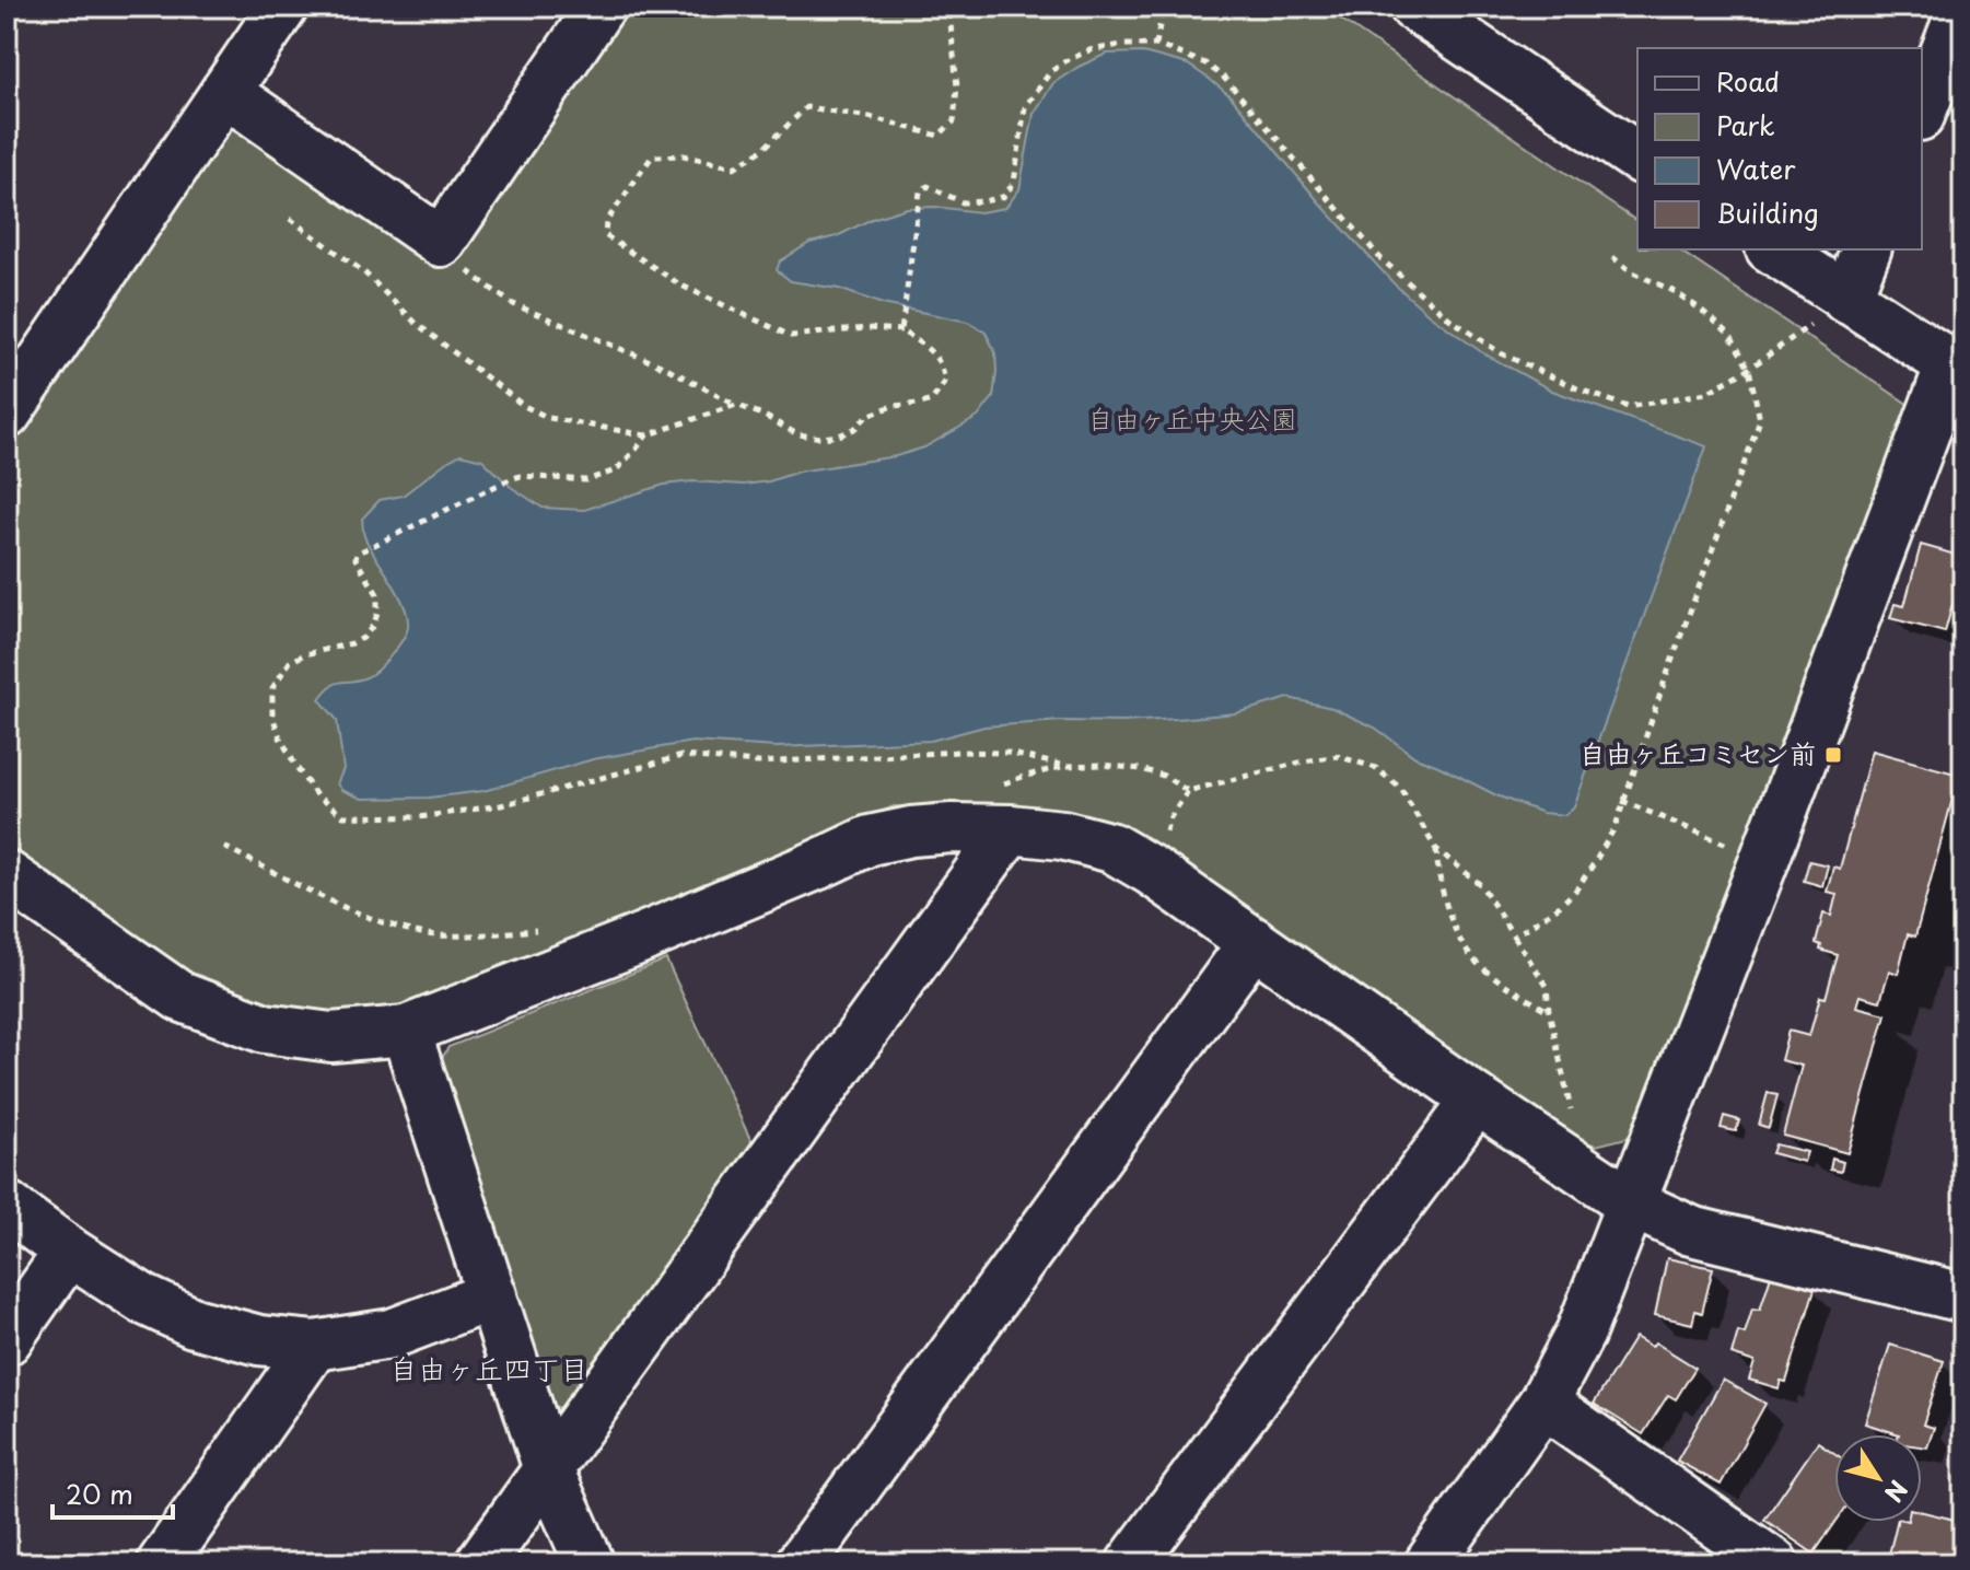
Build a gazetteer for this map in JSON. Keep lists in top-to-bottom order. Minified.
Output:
{"districts":["自由ヶ丘四丁目"],"parks":["自由ヶ丘中央公園"],"places":{"transit":["自由ヶ丘コミセン前"]},"legend":["Road","Park","Water","Building"],"scale_bar":"20 m","north":"bottom right"}
